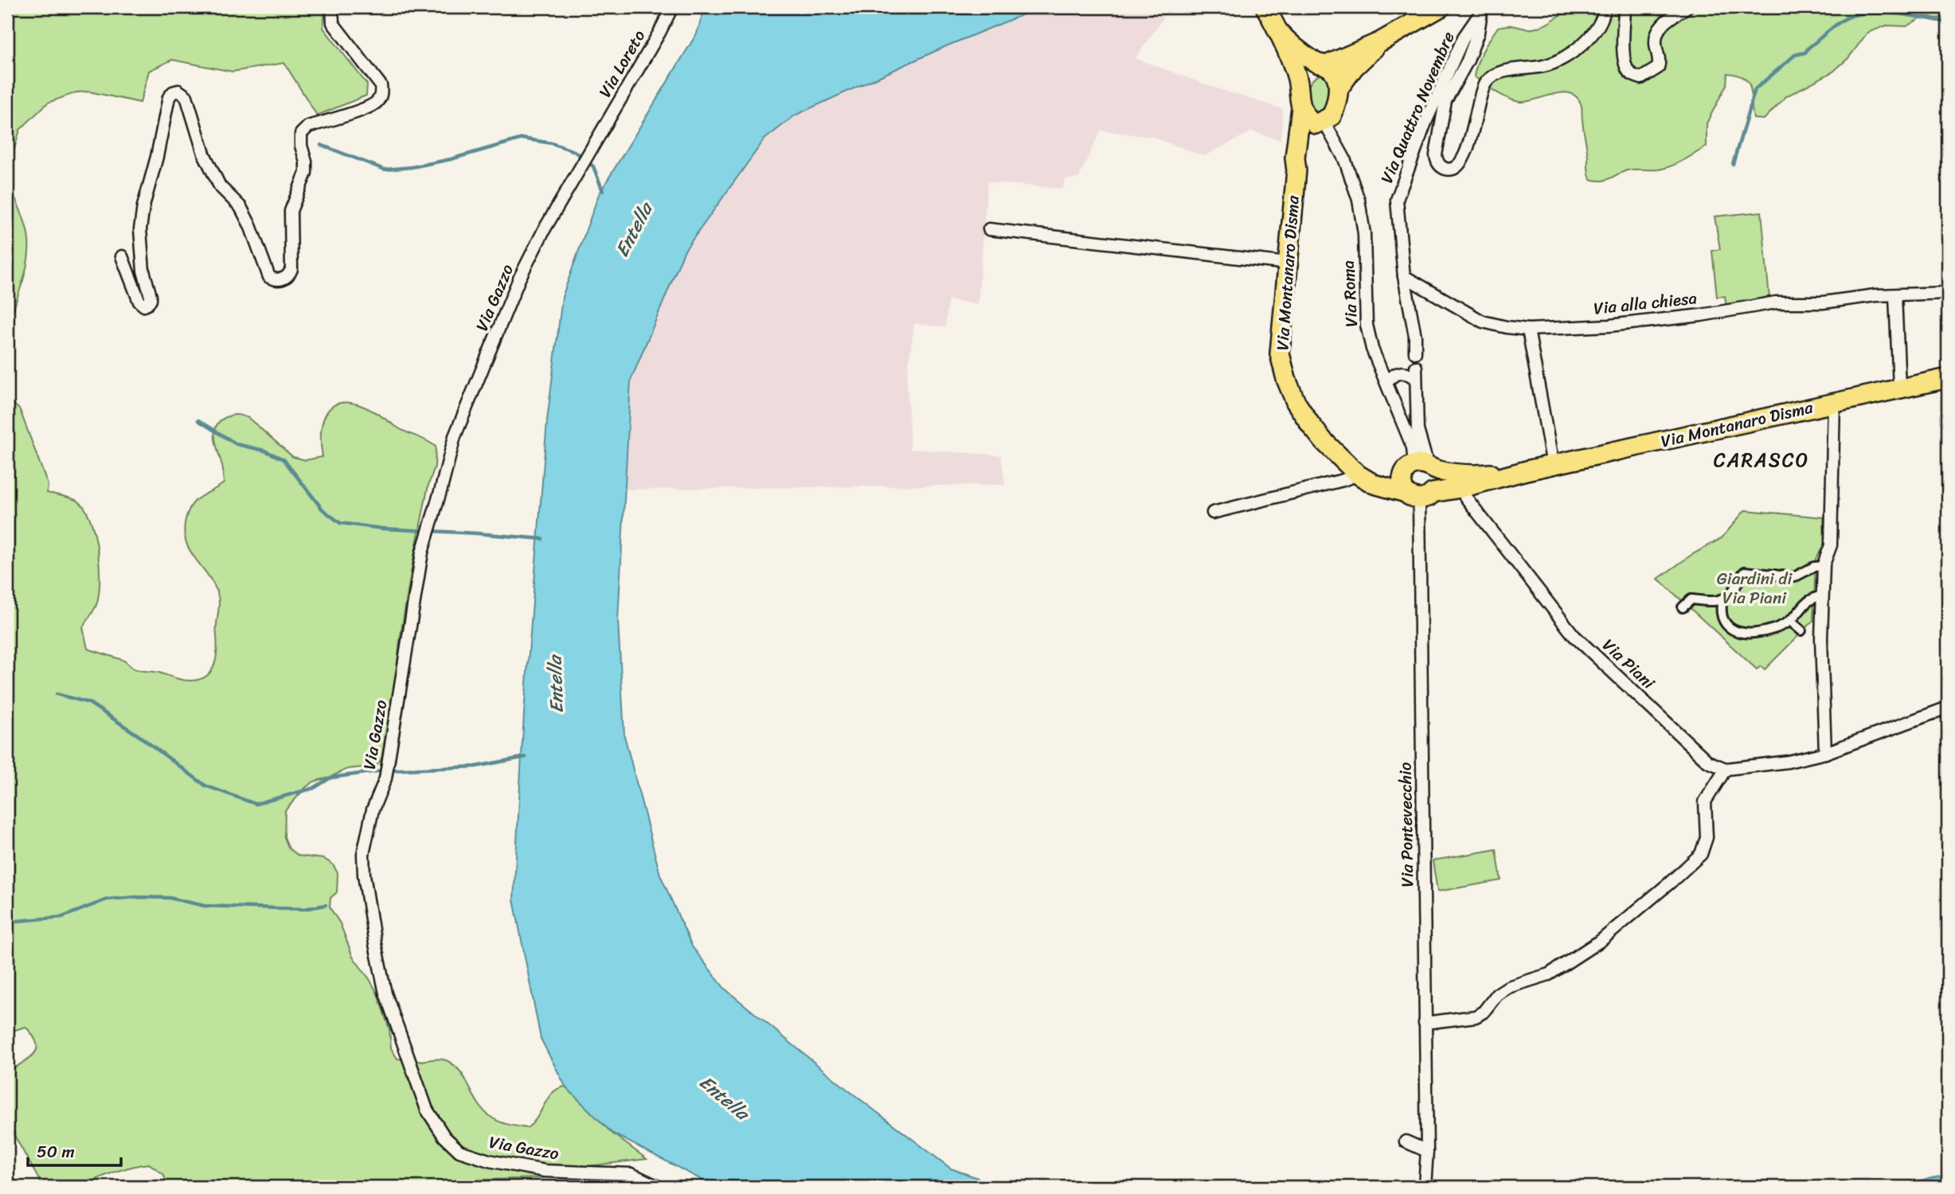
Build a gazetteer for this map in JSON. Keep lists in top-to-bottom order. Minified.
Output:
{"streets":{"main road":["Via Montanaro Disma"],"street":["Via Loreto","Via Quattro Novembre","Via Roma","Via Gazzo","Via alla chiesa","Via Piani","Via Pontevecchio"]},"crossings":[["Via Loreto","Via Gazzo"],["Via Quattro Novembre","Via alla chiesa"],["Via Montanaro Disma","Via Roma"],["Via Montanaro Disma","Via Piani"],["Via Montanaro Disma","Via Pontevecchio"]],"districts":["CARASCO"],"water":["Entella"],"parks":["Giardini di Via Piani"],"scale_bar":"50 m"}
